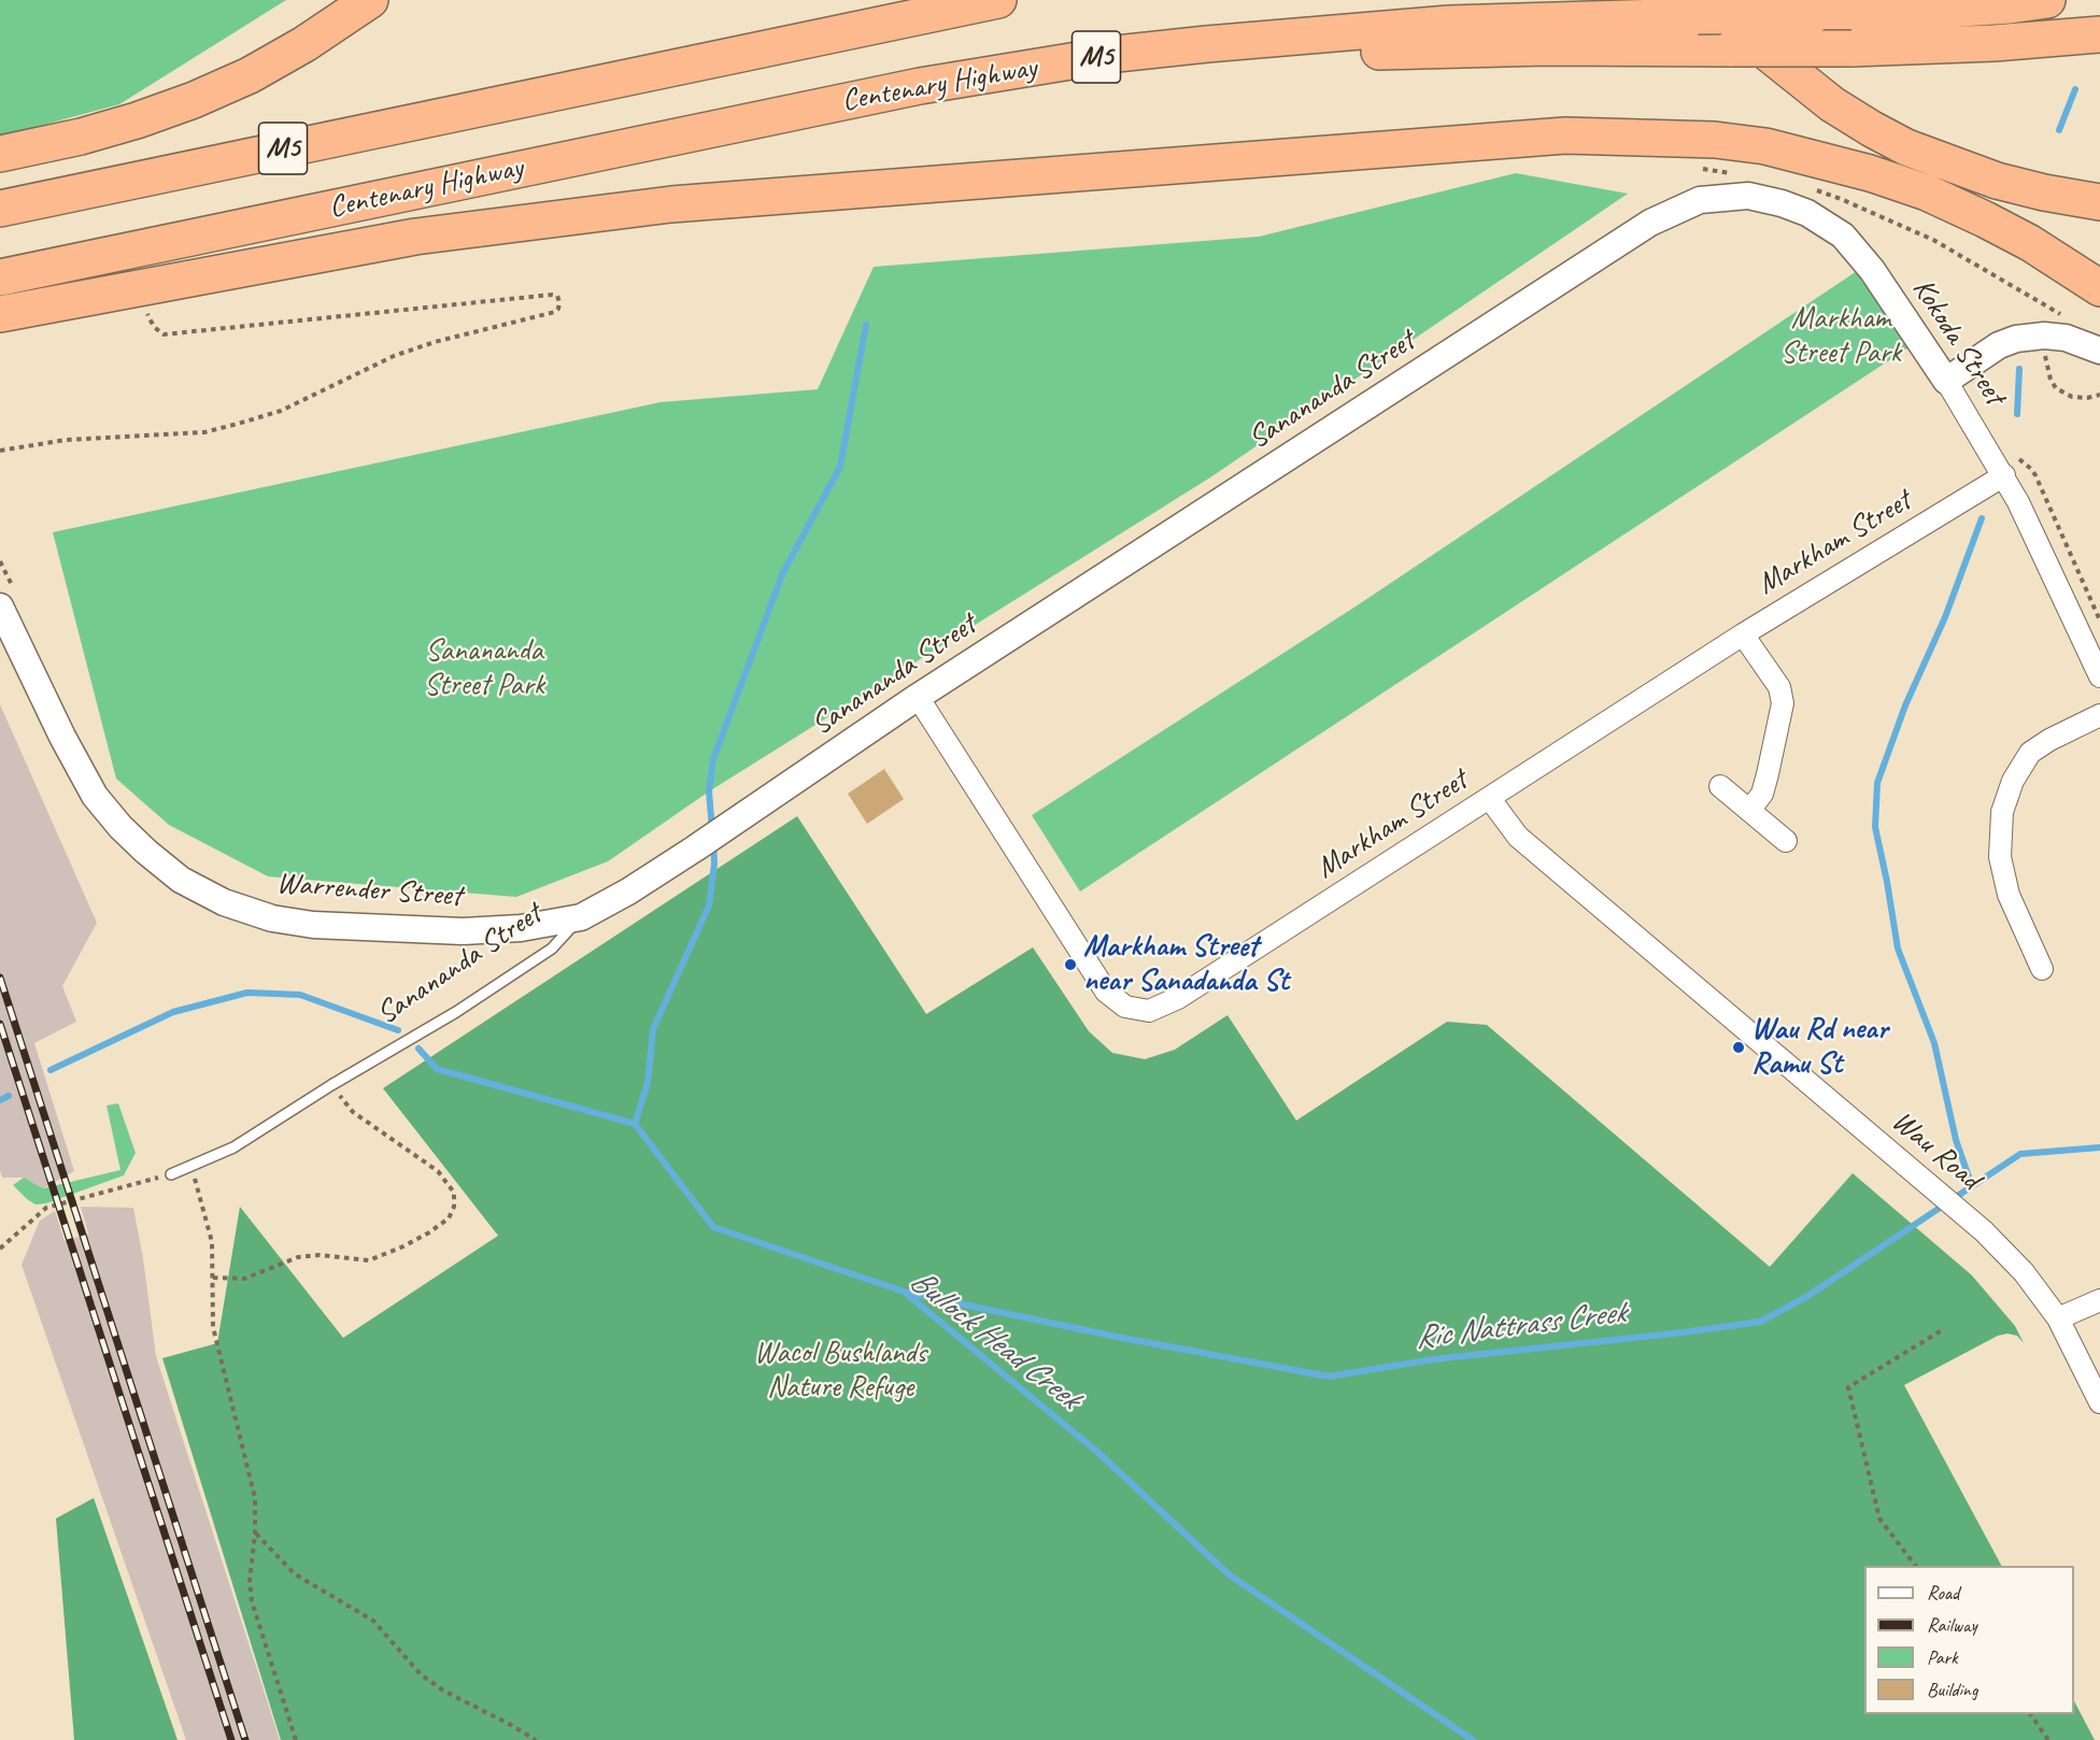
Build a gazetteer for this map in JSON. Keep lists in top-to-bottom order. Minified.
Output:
{"streets":{"highway":["M5","Centenary Highway"],"street":["Kokoda Street","Sanananda Street","Markham Street","Warrender Street","Wau Road"]},"crossings":[["Kokoda Street","Sanananda Street"],["Kokoda Street","Markham Street"],["Sanananda Street","Markham Street"],["Sanananda Street","Warrender Street"],["Markham Street","Wau Road"]],"water":["Ric Nattrass Creek","Bullock Head Creek"],"parks":["Markham Street Park","Sanananda Street Park","Wacol Bushlands Nature Refuge"],"places":["Markham Street near Sanadanda St","Wau Rd near Ramu St"],"legend":["Road","Railway","Park","Building"]}
